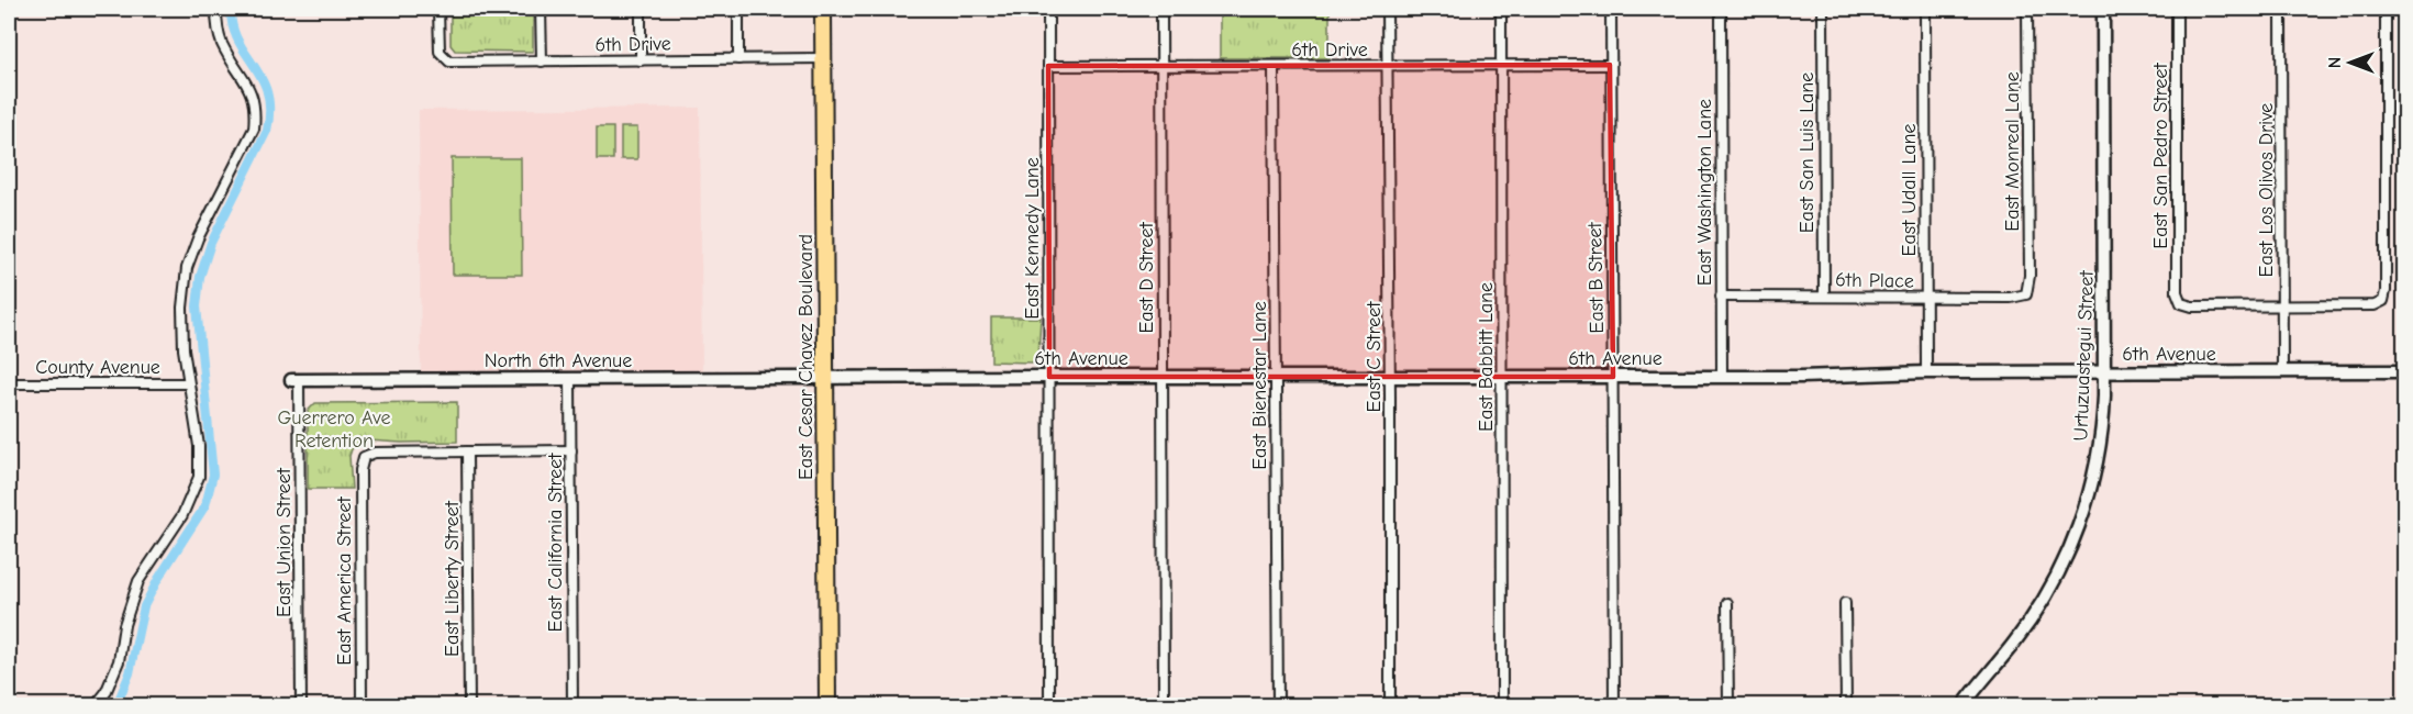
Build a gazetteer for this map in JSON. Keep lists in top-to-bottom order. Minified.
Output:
{"streets":{"highway":["East Cesar Chavez Boulevard"],"street":["6th Drive","East Monreal Lane","East San Luis Lane","East San Pedro Street","East Udall Lane","East Los Olivos Drive","East Washington Lane","East Kennedy Lane","East D Street","East B Street","6th Place","6th Avenue","Urtuzuastegui Street","East C Street","East Babbitt Lane","North 6th Avenue","County Avenue","East Bienestar Lane","East Union Street","East California Street","East Liberty Street","East America Street"]},"crossings":[["6th Drive","East Kennedy Lane"],["6th Drive","East D Street"],["6th Drive","East B Street"],["6th Drive","East Cesar Chavez Boulevard"],["6th Drive","East C Street"],["6th Drive","East Babbitt Lane"],["6th Drive","East Bienestar Lane"],["East Monreal Lane","6th Place"],["East San Luis Lane","6th Place"],["East San Pedro Street","East Los Olivos Drive"],["East Udall Lane","6th Place"],["East Udall Lane","6th Avenue"],["East Los Olivos Drive","6th Avenue"],["East Washington Lane","6th Place"],["East Washington Lane","6th Avenue"],["East Kennedy Lane","6th Avenue"],["East D Street","6th Avenue"],["East B Street","6th Avenue"],["6th Avenue","Urtuzuastegui Street"],["6th Avenue","East Cesar Chavez Boulevard"],["6th Avenue","East C Street"],["6th Avenue","East Babbitt Lane"],["6th Avenue","North 6th Avenue"],["6th Avenue","East Bienestar Lane"],["East Cesar Chavez Boulevard","North 6th Avenue"],["North 6th Avenue","East Union Street"],["North 6th Avenue","East California Street"],["East Liberty Street","East America Street"]],"parks":["Guerrero Ave Retention"],"north":"left"}
